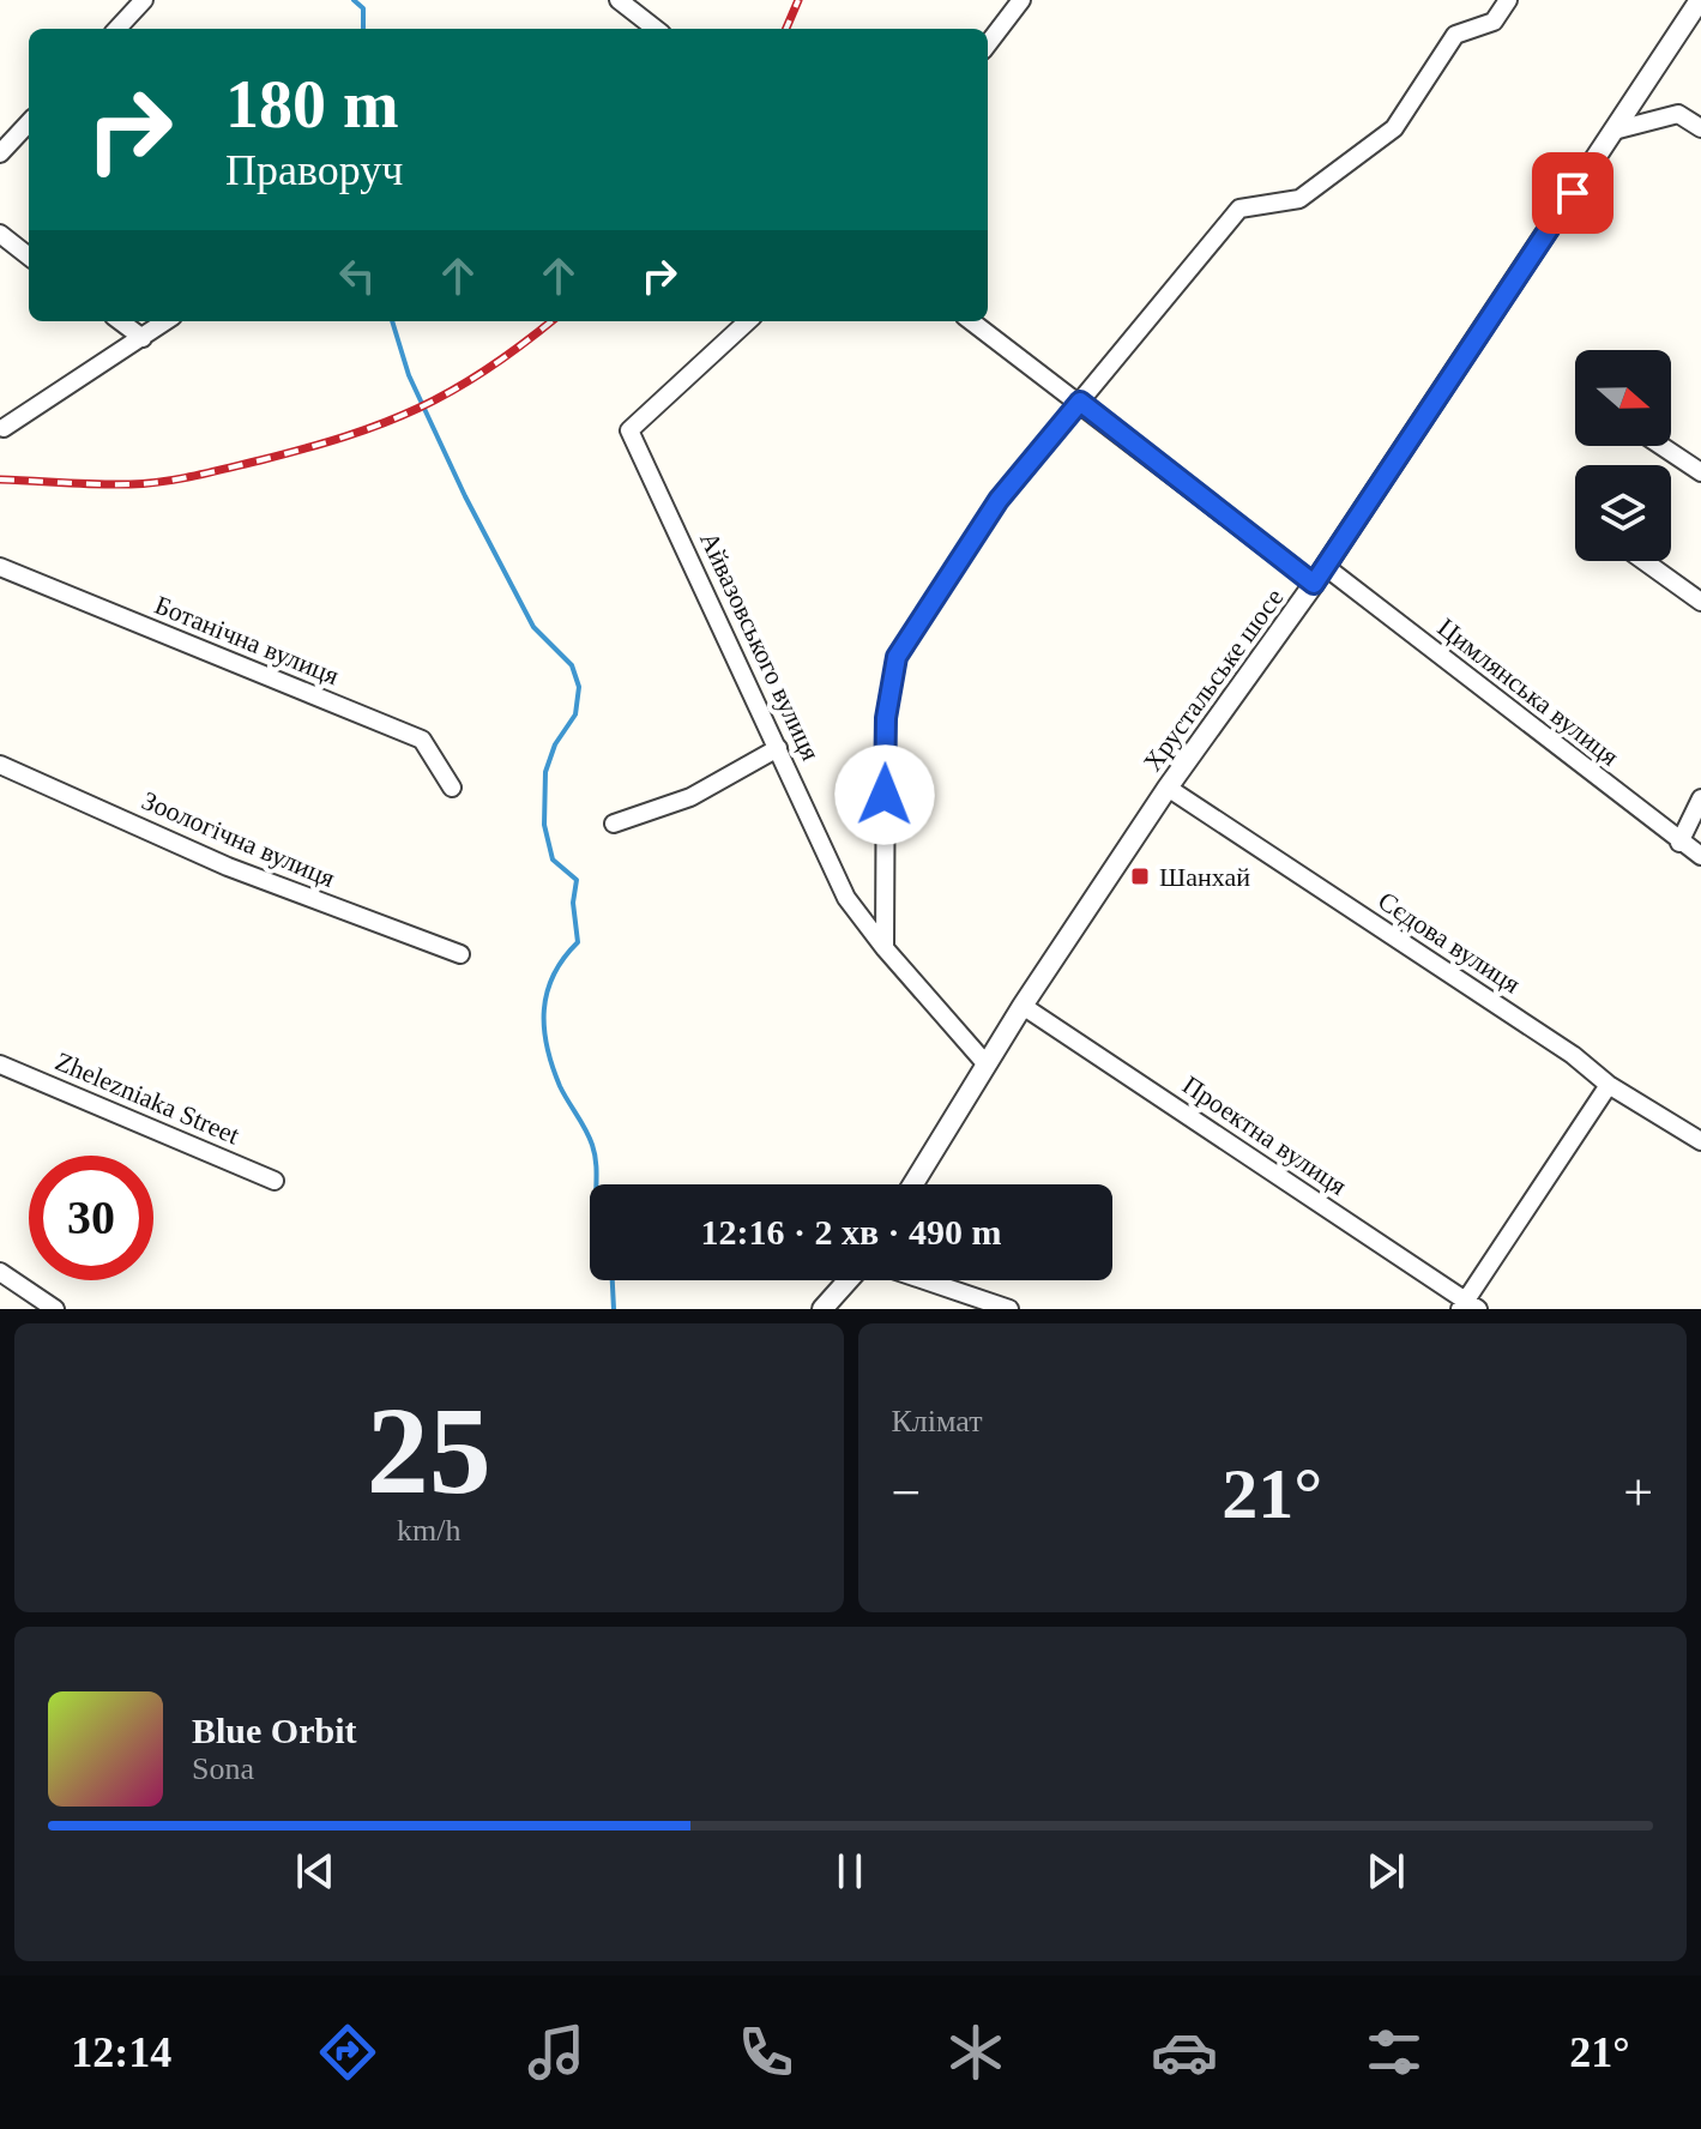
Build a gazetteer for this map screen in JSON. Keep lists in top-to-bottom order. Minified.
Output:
{"streets":{"street":["Ботанічна вулиця","Айвазовського вулиця","Хрустальське шосе","Цимлянська вулиця","Зоологічна вулиця","Сєдова вулиця","Zhelezniaka Street","Проектна вулиця"]},"crossings":[["Айвазовського вулиця","Хрустальське шосе"],["Хрустальське шосе","Цимлянська вулиця"],["Хрустальське шосе","Сєдова вулиця"],["Хрустальське шосе","Проектна вулиця"]],"places":{"transit":["Шанхай"]},"north":"right","page":{"turn":["180 m","Праворуч"],"limit":"30","trip":"12:16 · 2 хв · 490 m","tile":[["25","km/h"],"Клімат"],"heat":["−","21°","+"],"song":["Blue Orbit","Sona"],"tabs":["12:14","21°"]}}
